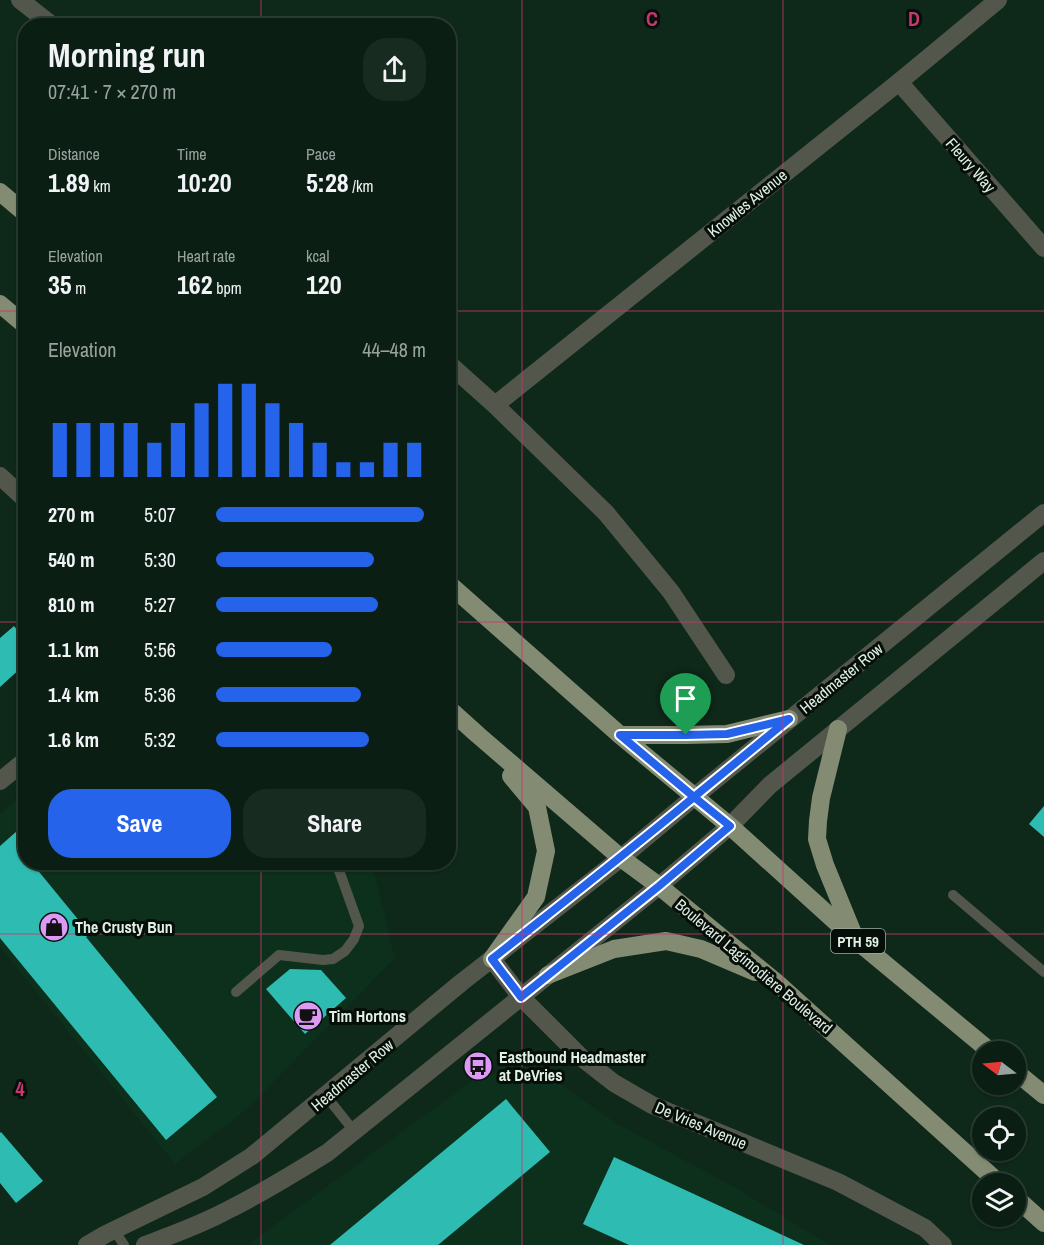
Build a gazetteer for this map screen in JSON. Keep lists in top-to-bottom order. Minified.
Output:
{"streets":{"main road":["PTH 59","Boulevard Lagimodière Boulevard"],"street":["Fleury Way","Knowles Avenue","Headmaster Row","De Vries Avenue"]},"crossings":[["Fleury Way","Knowles Avenue"],["Headmaster Row","PTH 59"],["Headmaster Row","Boulevard Lagimodière Boulevard"],["Headmaster Row","De Vries Avenue"]],"places":{"shop":["The Crusty Bun"],"cafe":["Tim Hortons"],"bus stop":["Eastbound Headmaster at DeVries"]},"north":"left","page":{"heading":["Morning run","07:41 · 7 × 270 m"],"stats":[["Distance","1.89 km"],["Time","10:20"],["Pace","5:28 /km"],["Elevation","35 m"],["Heart rate","162 bpm"],["kcal","120"]],"chart":["Elevation","44–48 m"],"list":[{"name":"270 m","note":"5:07"},{"name":"540 m","note":"5:30"},{"name":"810 m","note":"5:27"},{"name":"1.1 km","note":"5:56"},{"name":"1.4 km","note":"5:36"},{"name":"1.6 km","note":"5:32"}],"buttons":["Save","Share"]},"grid":{"columns":["C","D"],"rows":["4"]}}
